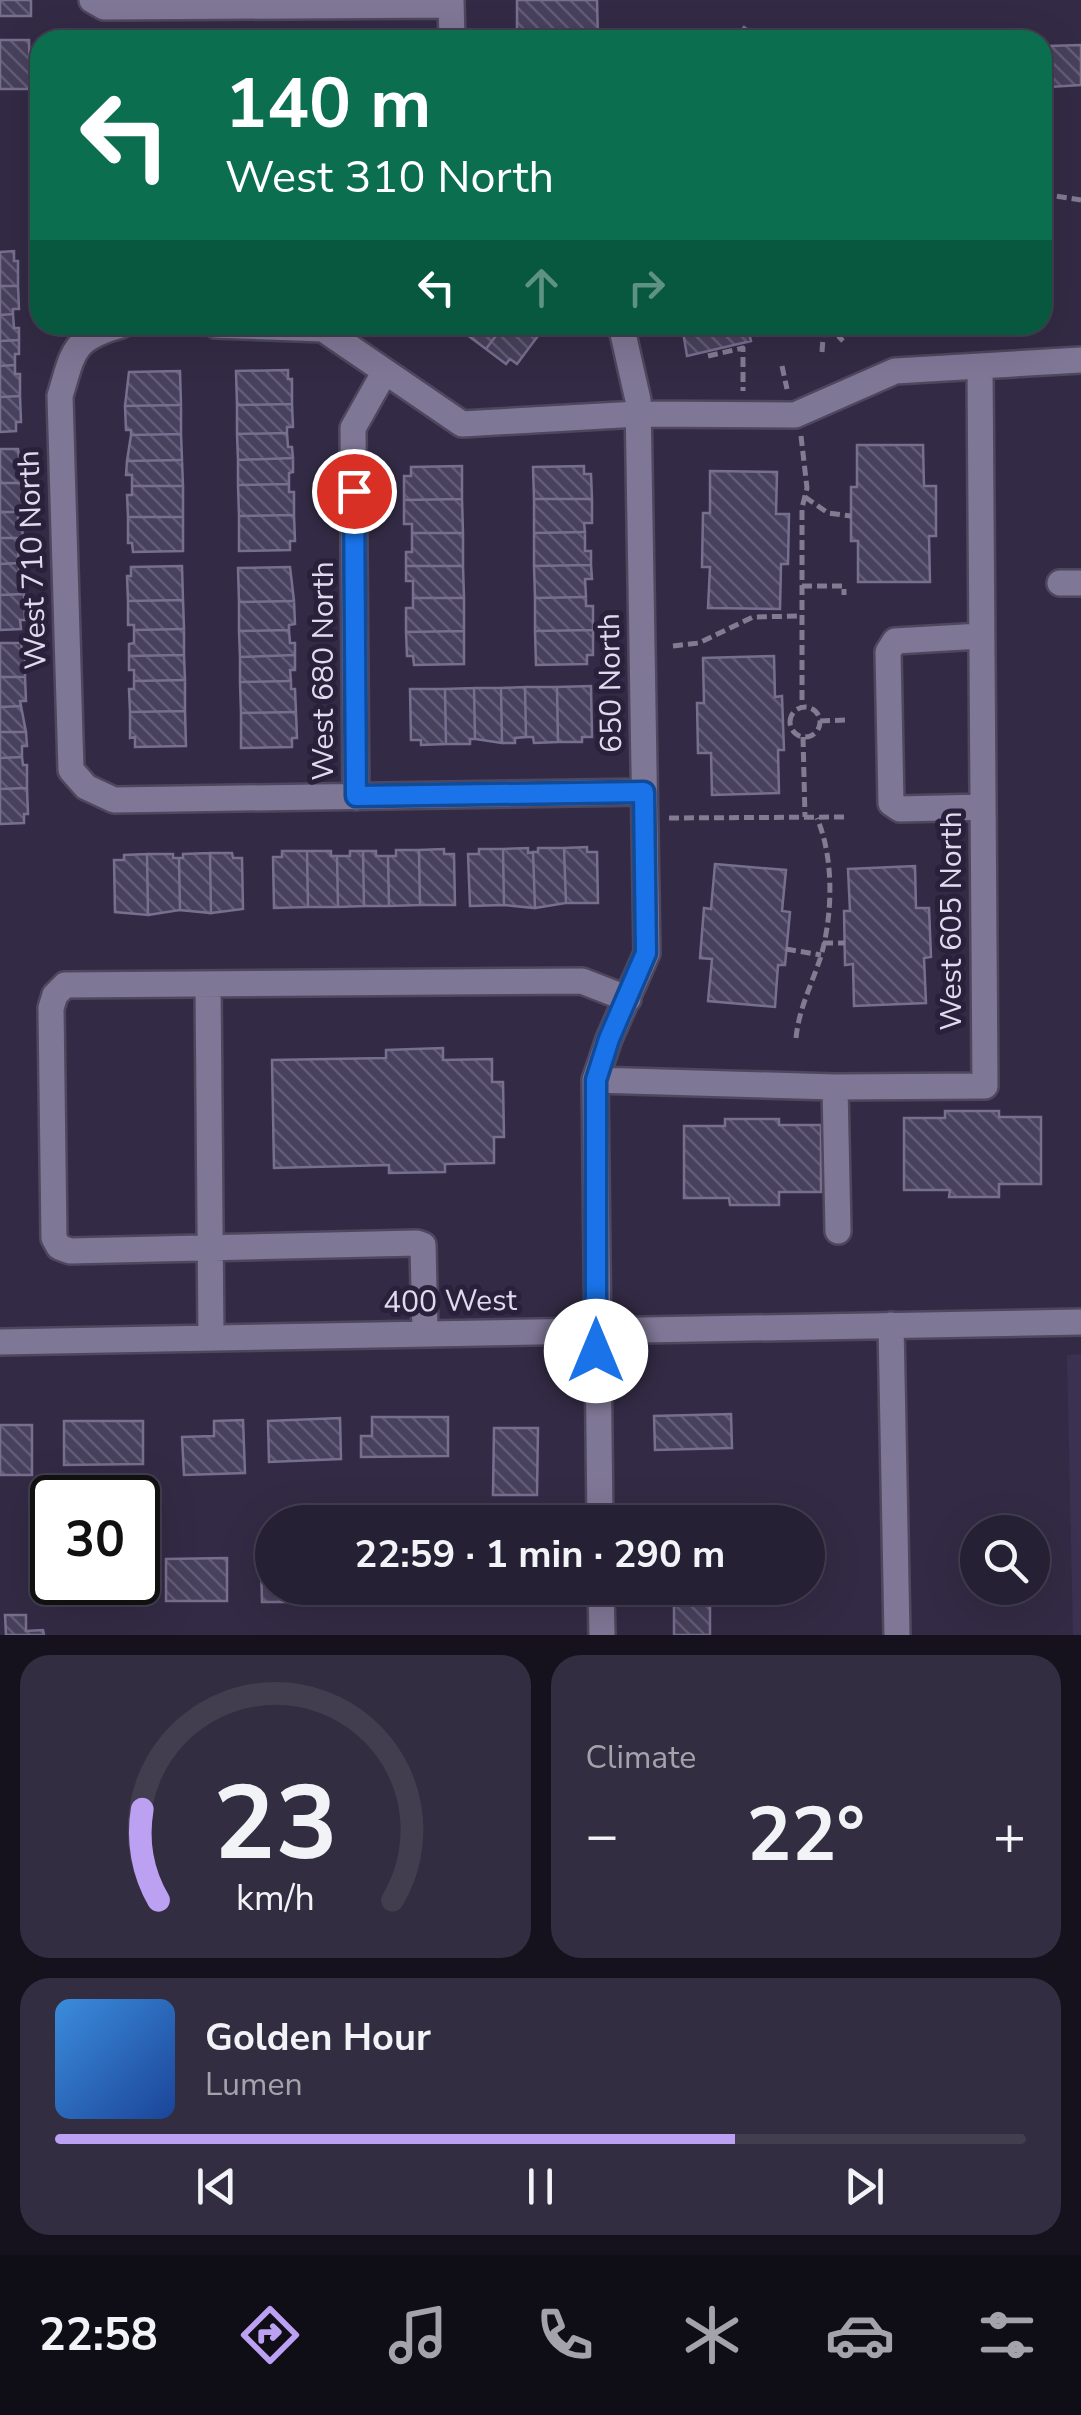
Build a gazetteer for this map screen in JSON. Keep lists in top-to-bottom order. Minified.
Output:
{"streets":{"street":["West 710 North","West 680 North","650 North","West 605 North","400 West"]},"crossings":[["West 710 North","West 680 North"],["650 North","West 605 North"],["650 North","400 West"]],"page":{"turn":["140 m","West 310 North"],"limit":"30","trip":"22:59 · 1 min · 290 m","tile":"Climate","heat":["−","22°","+"],"song":["Golden Hour","Lumen"],"tabs":"22:58","gauge":["23","km/h"]}}
